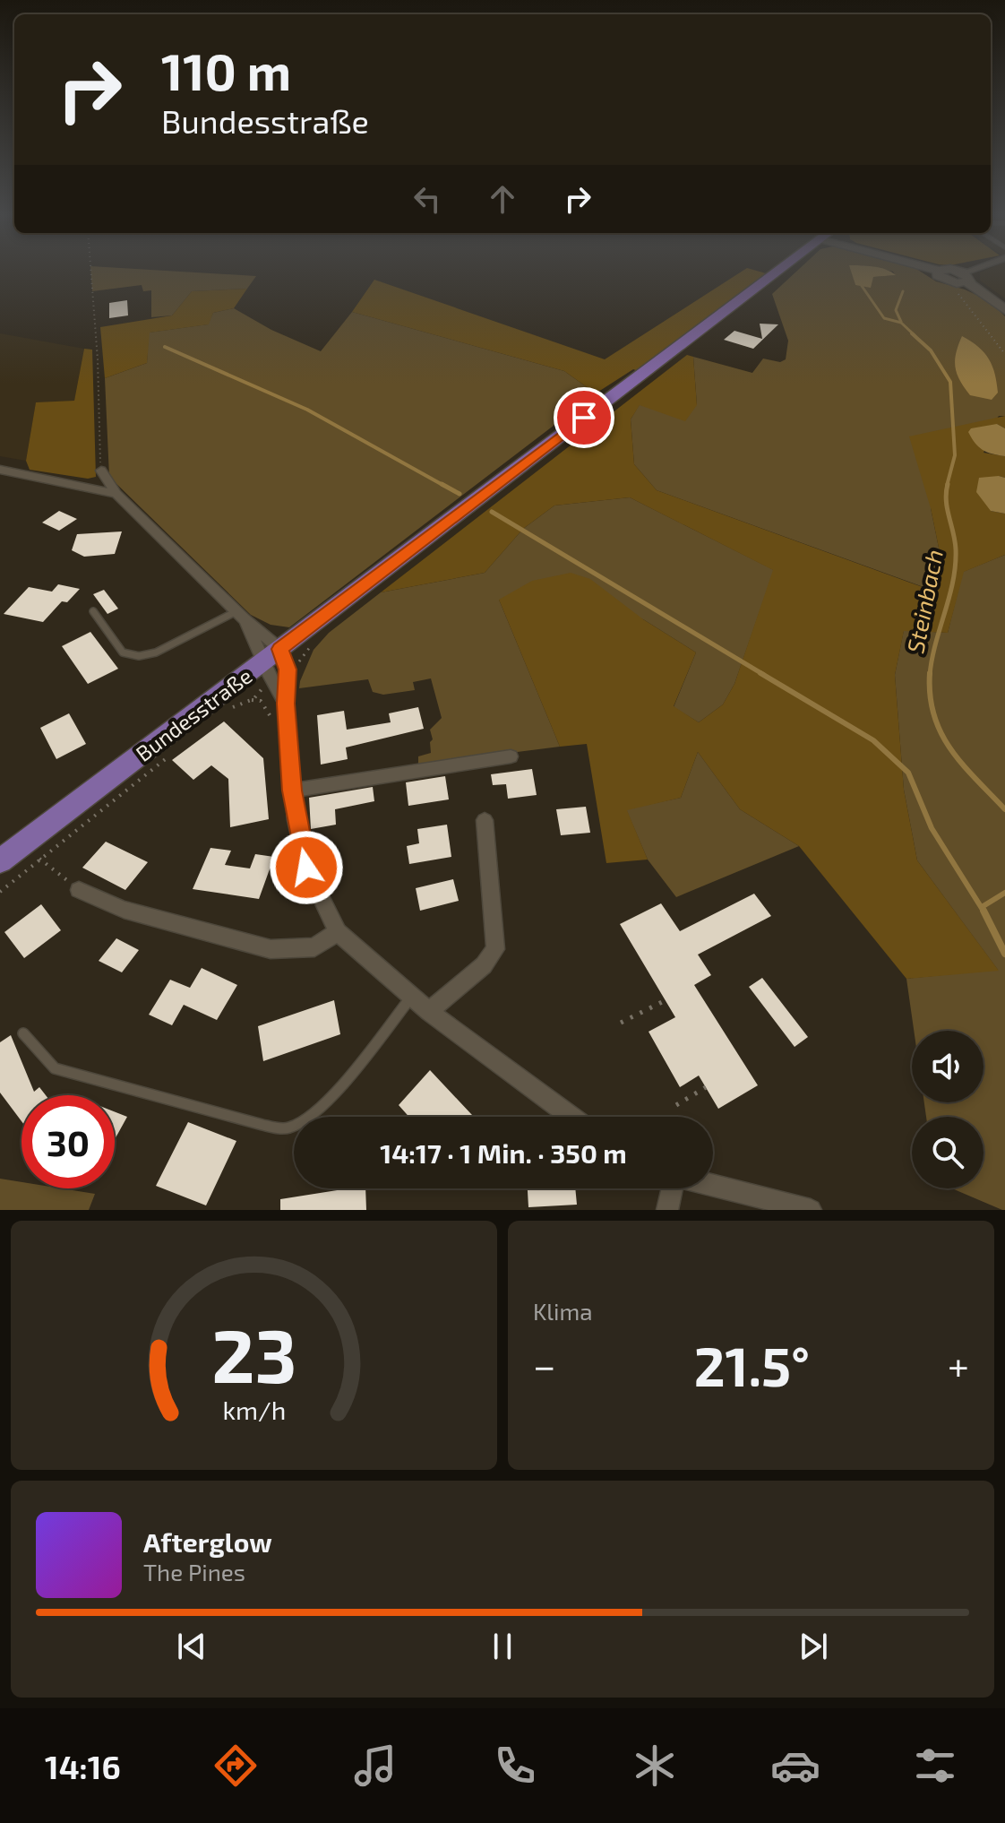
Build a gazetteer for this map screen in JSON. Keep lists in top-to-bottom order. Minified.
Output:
{"streets":{"main road":["Bundesstraße"]},"water":["Steinbach"],"page":{"turn":["110 m","Bundesstraße"],"limit":"30","trip":"14:17 · 1 Min. · 350 m","tile":"Klima","heat":["−","21.5°","+"],"song":["Afterglow","The Pines"],"tabs":"14:16","gauge":["23","km/h"]}}
